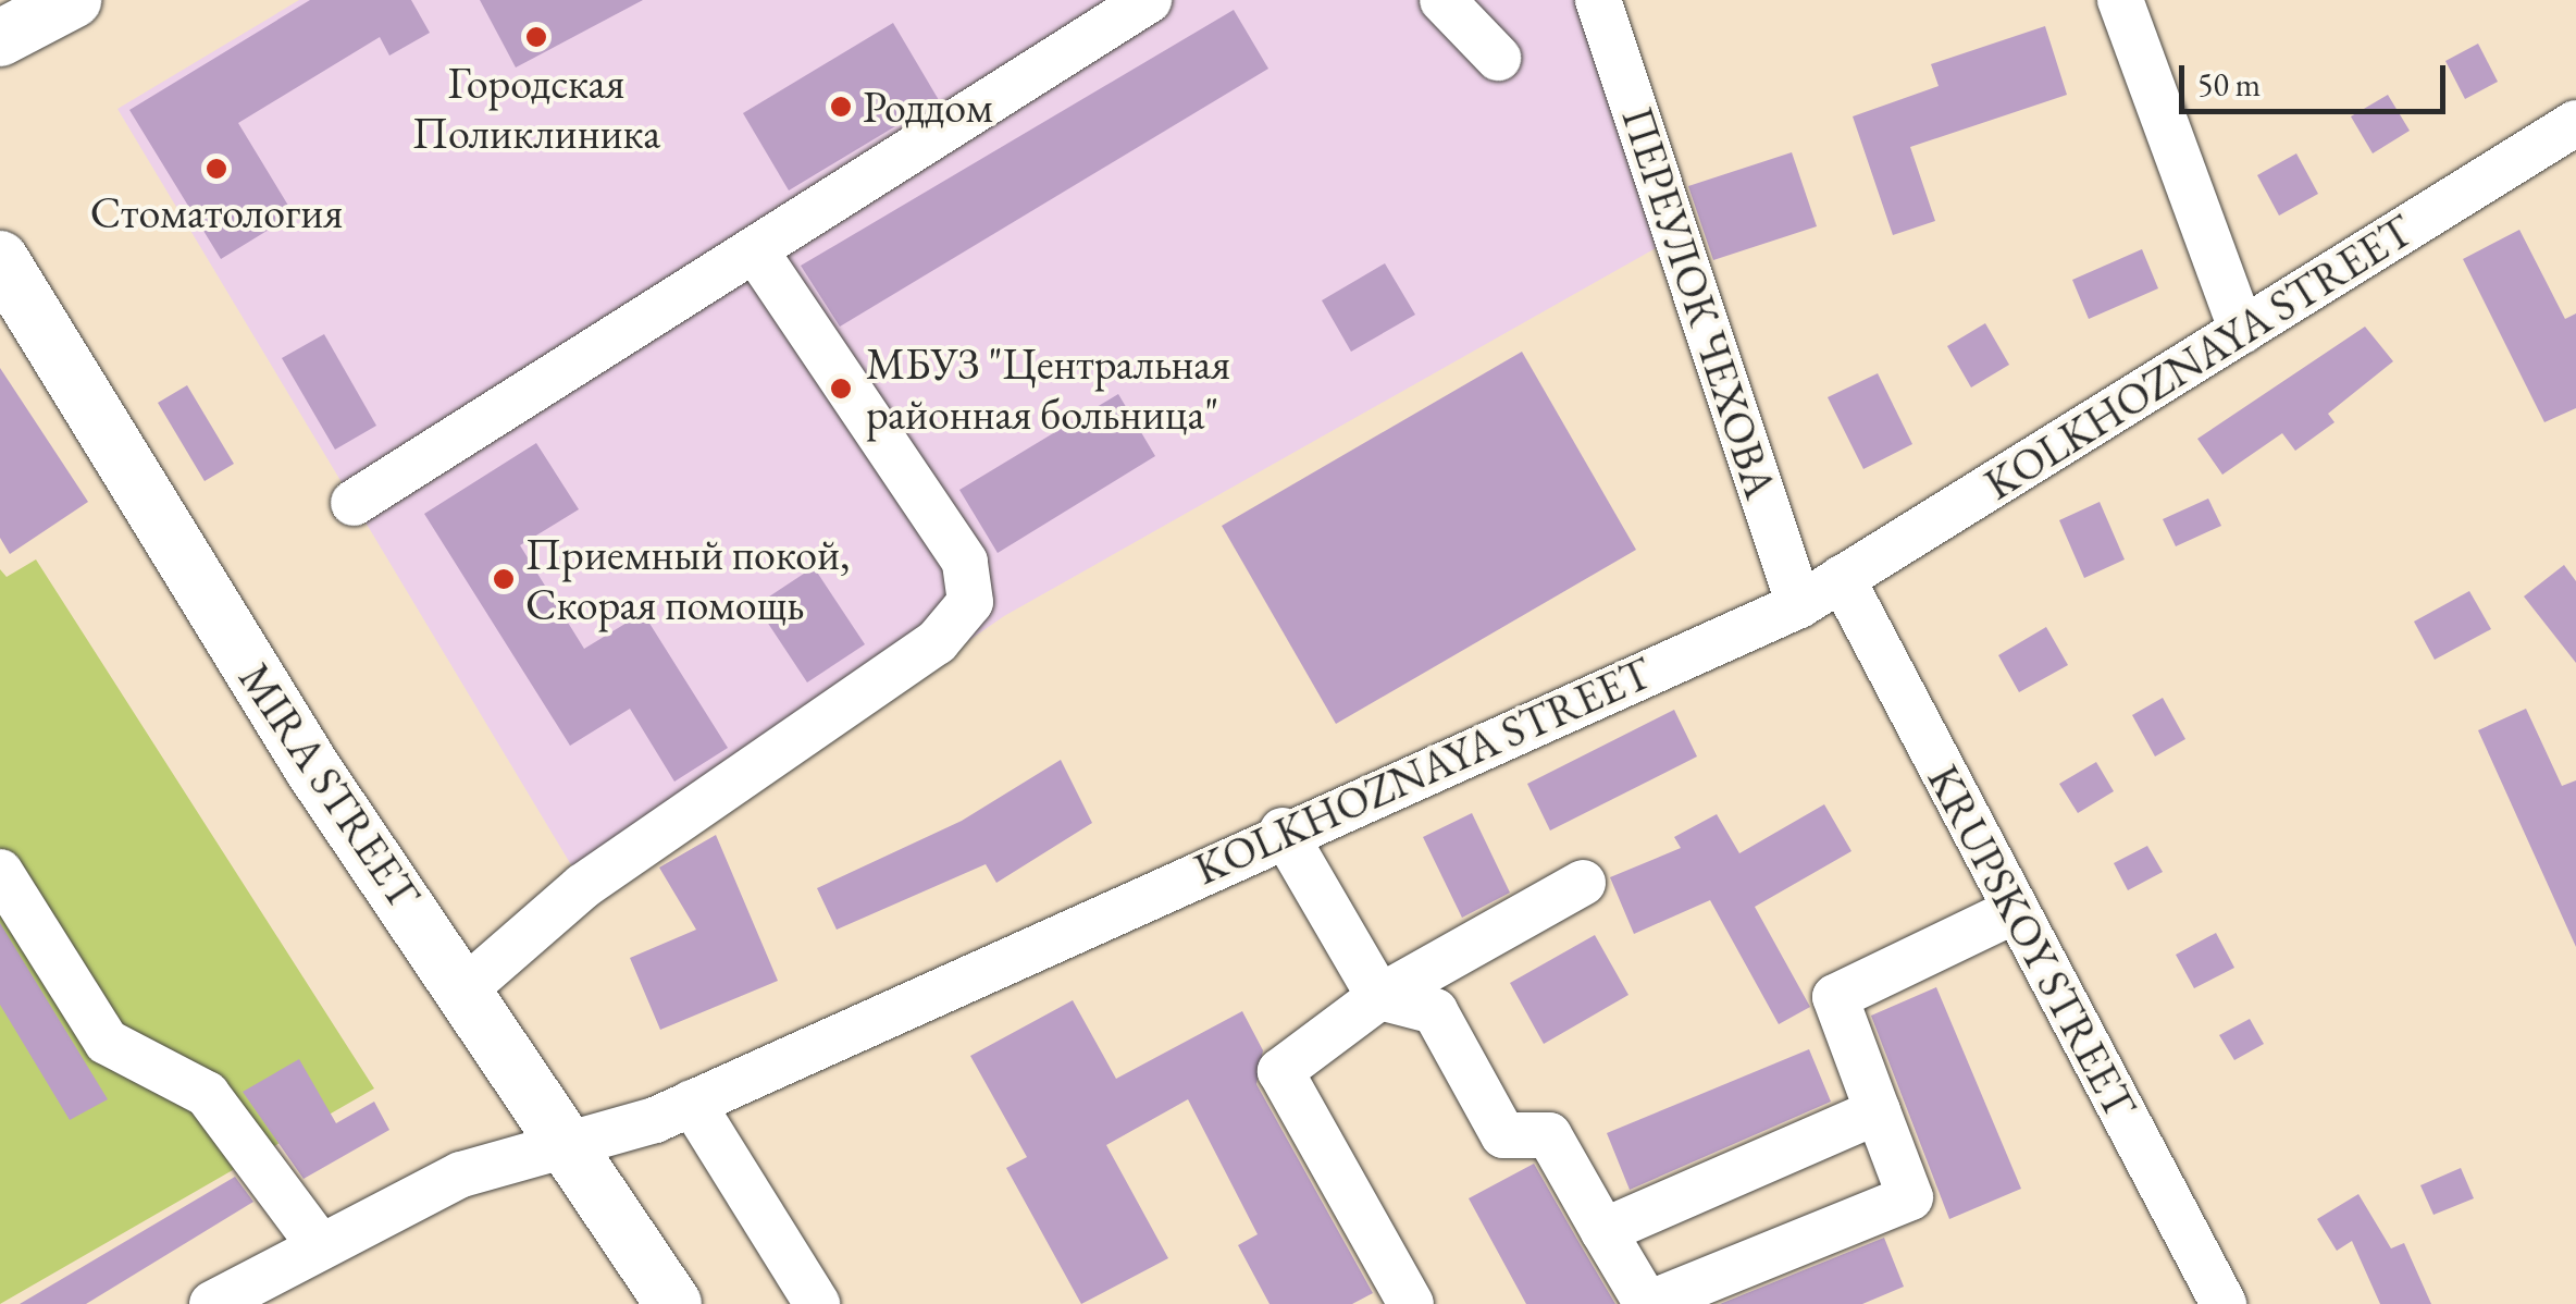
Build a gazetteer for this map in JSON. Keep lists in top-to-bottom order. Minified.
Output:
{"streets":{"main road":["MIRA STREET"],"street":["ПЕРЕУЛОК ЧЕХОВА","KOLKHOZNAYA STREET","KRUPSKOY STREET"]},"crossings":[["ПЕРЕУЛОК ЧЕХОВА","KOLKHOZNAYA STREET"],["KOLKHOZNAYA STREET","MIRA STREET"],["KOLKHOZNAYA STREET","KRUPSKOY STREET"]],"places":["Городская Поликлиника","Роддом","Стоматология","МБУЗ \"Центральная районная больница\"","Приемный покой, Скорая помощь"],"scale_bar":"50 m"}
